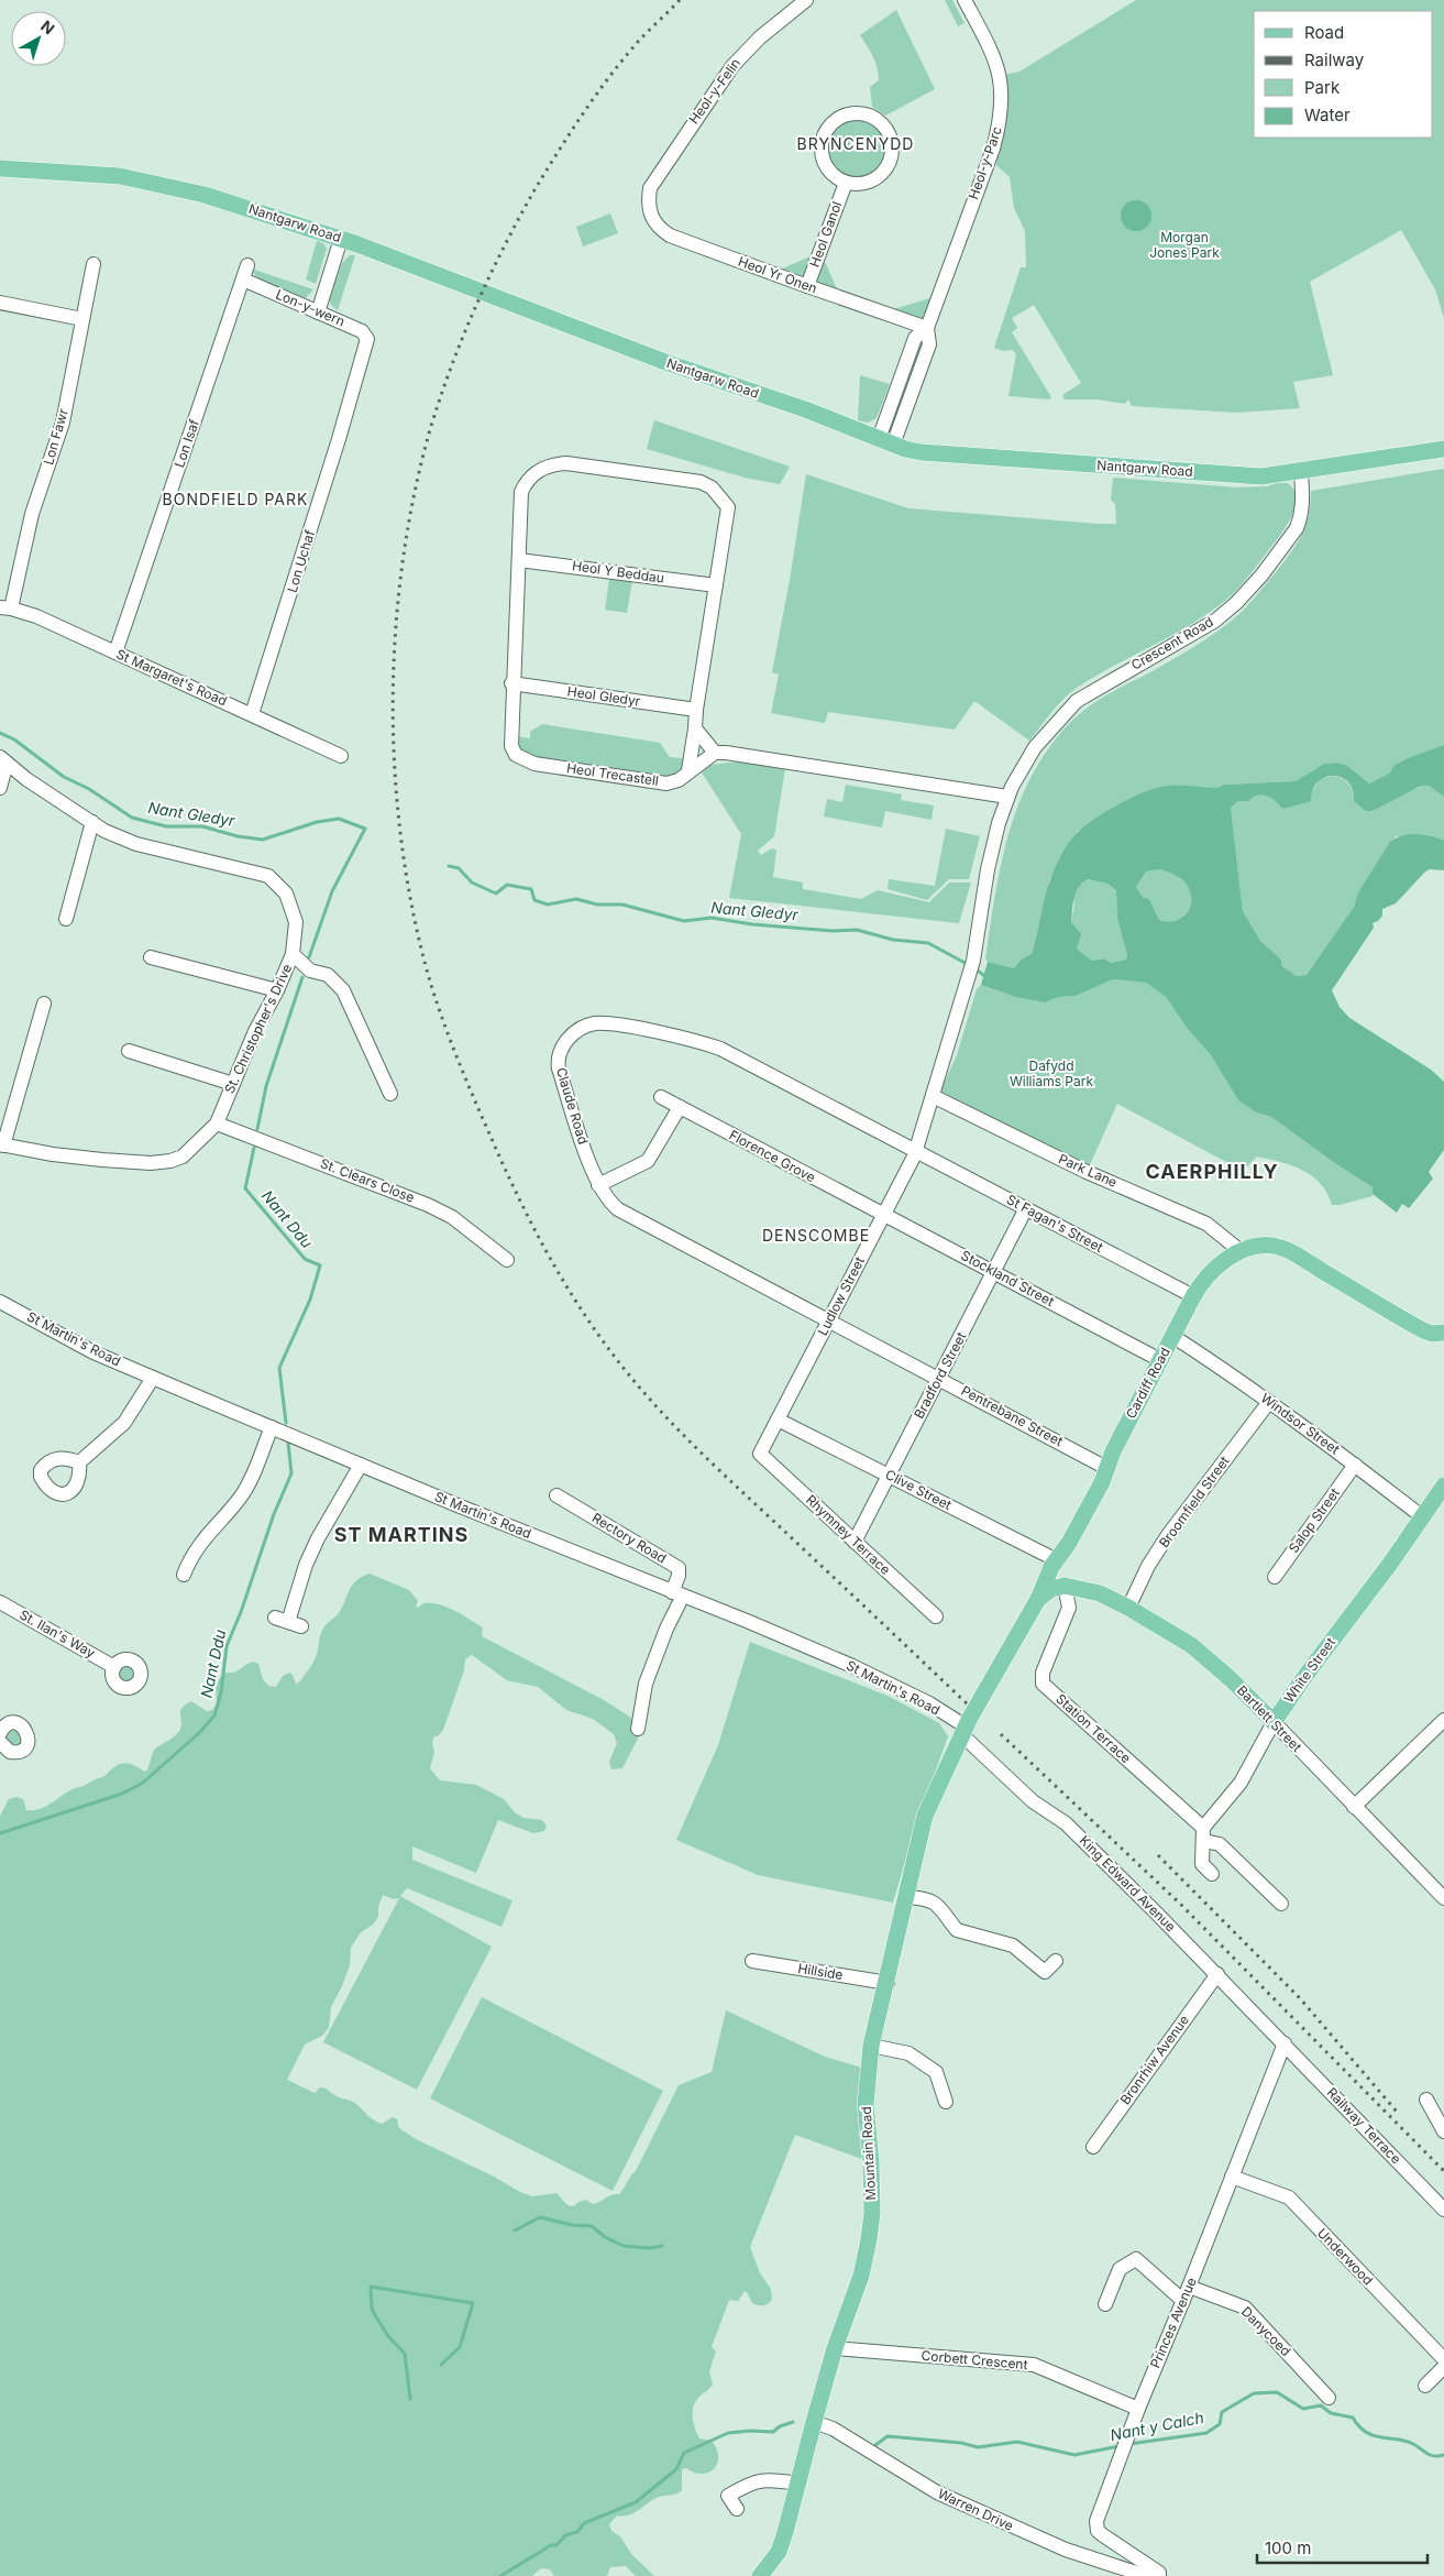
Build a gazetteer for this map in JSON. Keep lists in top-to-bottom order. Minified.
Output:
{"streets":{"main road":["Nantgarw Road","Cardiff Road","White Street","Bartlett Street","Station Terrace","Mountain Road"],"street":["Heol-y-Felin","Heol-y-Parc","Heol Ganol","Heol Yr Onen","Lon-y-wern","Lon Fawr","Lon Isaf","Lon Uchaf","Heol Y Beddau","Crescent Road","St Margaret's Road","Heol Gledyr","Heol Trecastell","St. Christopher's Drive","Claude Road","Florence Grove","Park Lane","St. Clears Close","St Fagan's Street","Stockland Street","Ludlow Street","St Martin's Road","Bradford Street","Pentrebane Street","Windsor Street","Clive Street","Broomfield Street","Salop Street","Rhymney Terrace","Rectory Road","St. Ilan's Way","King Edward Avenue","Hillside","Bronrhiw Avenue","Railway Terrace","Underwood","Princes Avenue","Danycoed","Corbett Crescent","Warren Drive"]},"crossings":[["Heol-y-Felin","Heol Yr Onen"],["Heol-y-Parc","Nantgarw Road"],["Heol-y-Parc","Heol Yr Onen"],["Nantgarw Road","Crescent Road"],["Heol Ganol","Heol Yr Onen"],["Lon-y-wern","Lon Isaf"],["Lon-y-wern","Lon Uchaf"],["Lon Fawr","St Margaret's Road"],["Lon Isaf","St Margaret's Road"],["Lon Uchaf","St Margaret's Road"],["Heol Y Beddau","Heol Trecastell"],["Crescent Road","Ludlow Street"],["Heol Gledyr","Heol Trecastell"],["St. Christopher's Drive","St. Clears Close"],["Claude Road","St Fagan's Street"],["Claude Road","Ludlow Street"],["Claude Road","Pentrebane Street"],["Florence Grove","Stockland Street"],["Florence Grove","Ludlow Street"],["Park Lane","Ludlow Street"],["Park Lane","Cardiff Road"],["St Fagan's Street","Ludlow Street"],["St Fagan's Street","Bradford Street"],["St Fagan's Street","Cardiff Road"],["Stockland Street","Ludlow Street"],["Stockland Street","Bradford Street"],["Stockland Street","Cardiff Road"],["Ludlow Street","Pentrebane Street"],["Ludlow Street","Clive Street"],["Ludlow Street","Rhymney Terrace"],["St Martin's Road","Cardiff Road"],["St Martin's Road","Rectory Road"],["St Martin's Road","King Edward Avenue"],["St Martin's Road","Mountain Road"],["Bradford Street","Pentrebane Street"],["Bradford Street","Clive Street"],["Bradford Street","Rhymney Terrace"],["Cardiff Road","Pentrebane Street"],["Cardiff Road","Windsor Street"],["Cardiff Road","Clive Street"],["Cardiff Road","Station Terrace"],["Cardiff Road","King Edward Avenue"],["Cardiff Road","Mountain Road"],["Windsor Street","Broomfield Street"],["Windsor Street","Salop Street"],["Windsor Street","White Street"],["Clive Street","Station Terrace"],["Broomfield Street","Bartlett Street"],["White Street","Bartlett Street"],["White Street","Station Terrace"],["Bartlett Street","Station Terrace"],["King Edward Avenue","Bronrhiw Avenue"],["King Edward Avenue","Railway Terrace"],["King Edward Avenue","Mountain Road"],["King Edward Avenue","Princes Avenue"],["Hillside","Mountain Road"],["Railway Terrace","Princes Avenue"],["Mountain Road","Corbett Crescent"],["Mountain Road","Warren Drive"],["Underwood","Princes Avenue"],["Princes Avenue","Danycoed"],["Princes Avenue","Corbett Crescent"]],"districts":["BRYNCENYDD","BONDFIELD PARK","CAERPHILLY","DENSCOMBE","ST MARTINS"],"water":["Nant Gledyr","Nant Ddu","Nant y Calch"],"parks":["Morgan Jones Park","Dafydd Williams Park"],"legend":["Road","Railway","Park","Water"],"scale_bar":"100 m","north":"top right"}
